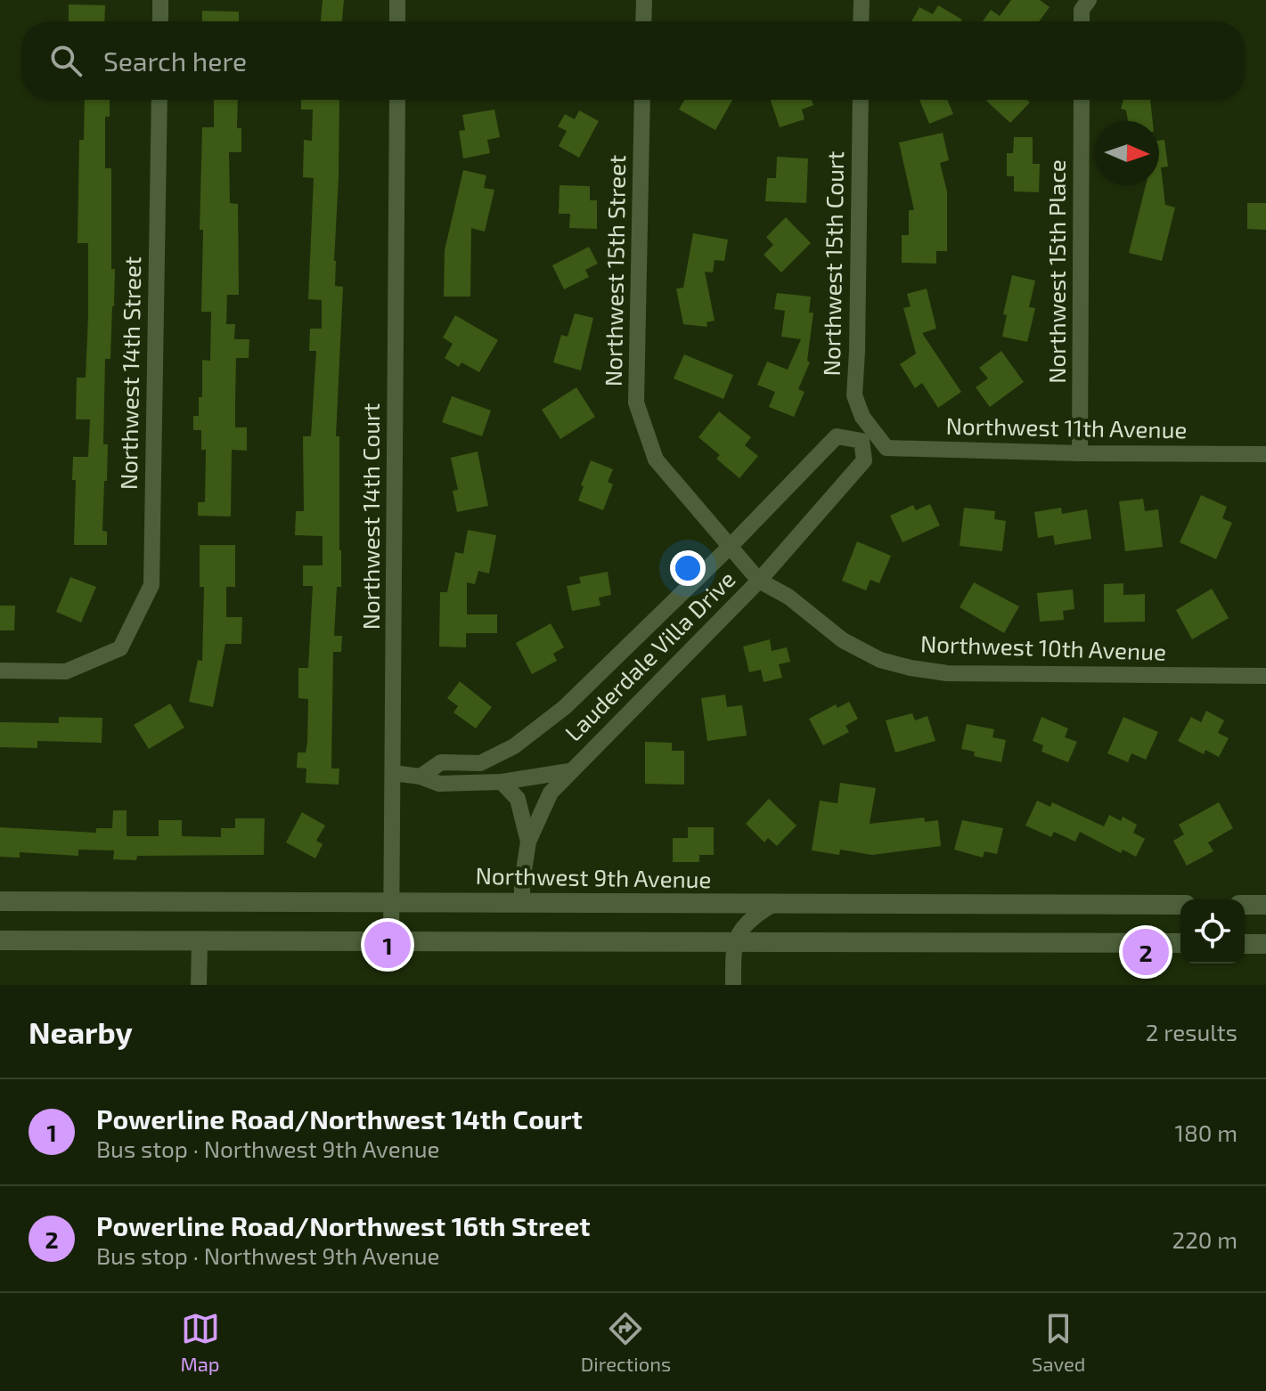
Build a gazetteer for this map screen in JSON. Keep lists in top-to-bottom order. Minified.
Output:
{"streets":{"main road":["Northwest 9th Avenue"],"street":["Northwest 15th Court","Northwest 15th Street","Northwest 15th Place","Northwest 14th Street","Northwest 11th Avenue","Northwest 14th Court","Northwest 10th Avenue","Lauderdale Villa Drive"]},"crossings":[["Northwest 15th Court","Northwest 11th Avenue"],["Northwest 15th Court","Lauderdale Villa Drive"],["Northwest 15th Street","Northwest 10th Avenue"],["Northwest 15th Street","Lauderdale Villa Drive"],["Northwest 15th Place","Northwest 11th Avenue"],["Northwest 11th Avenue","Lauderdale Villa Drive"],["Northwest 14th Court","Lauderdale Villa Drive"],["Northwest 14th Court","Northwest 9th Avenue"],["Northwest 10th Avenue","Lauderdale Villa Drive"],["Lauderdale Villa Drive","Northwest 9th Avenue"]],"north":"right","page":{"search":"Search here","pins":["1","2"],"heading":["Nearby","2 results"],"list":[{"mark":"1","name":"Powerline Road/Northwest 14th Court","note":"Bus stop · Northwest 9th Avenue","value":"180 m"},{"mark":"2","name":"Powerline Road/Northwest 16th Street","note":"Bus stop · Northwest 9th Avenue","value":"220 m"}],"nav":["Map","Directions","Saved"]}}
